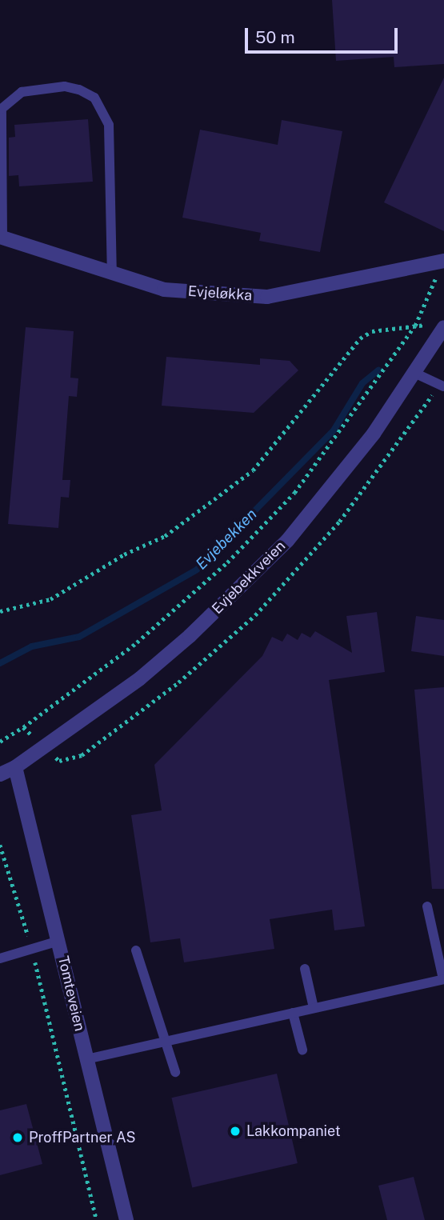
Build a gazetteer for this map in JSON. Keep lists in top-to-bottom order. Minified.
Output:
{"streets":{"street":["Evjeløkka","Evjebekkveien","Tomteveien"]},"crossings":[["Evjebekkveien","Tomteveien"]],"water":["Evjebekken"],"places":["Lakkompaniet","ProffPartner AS"],"scale_bar":"50 m"}
